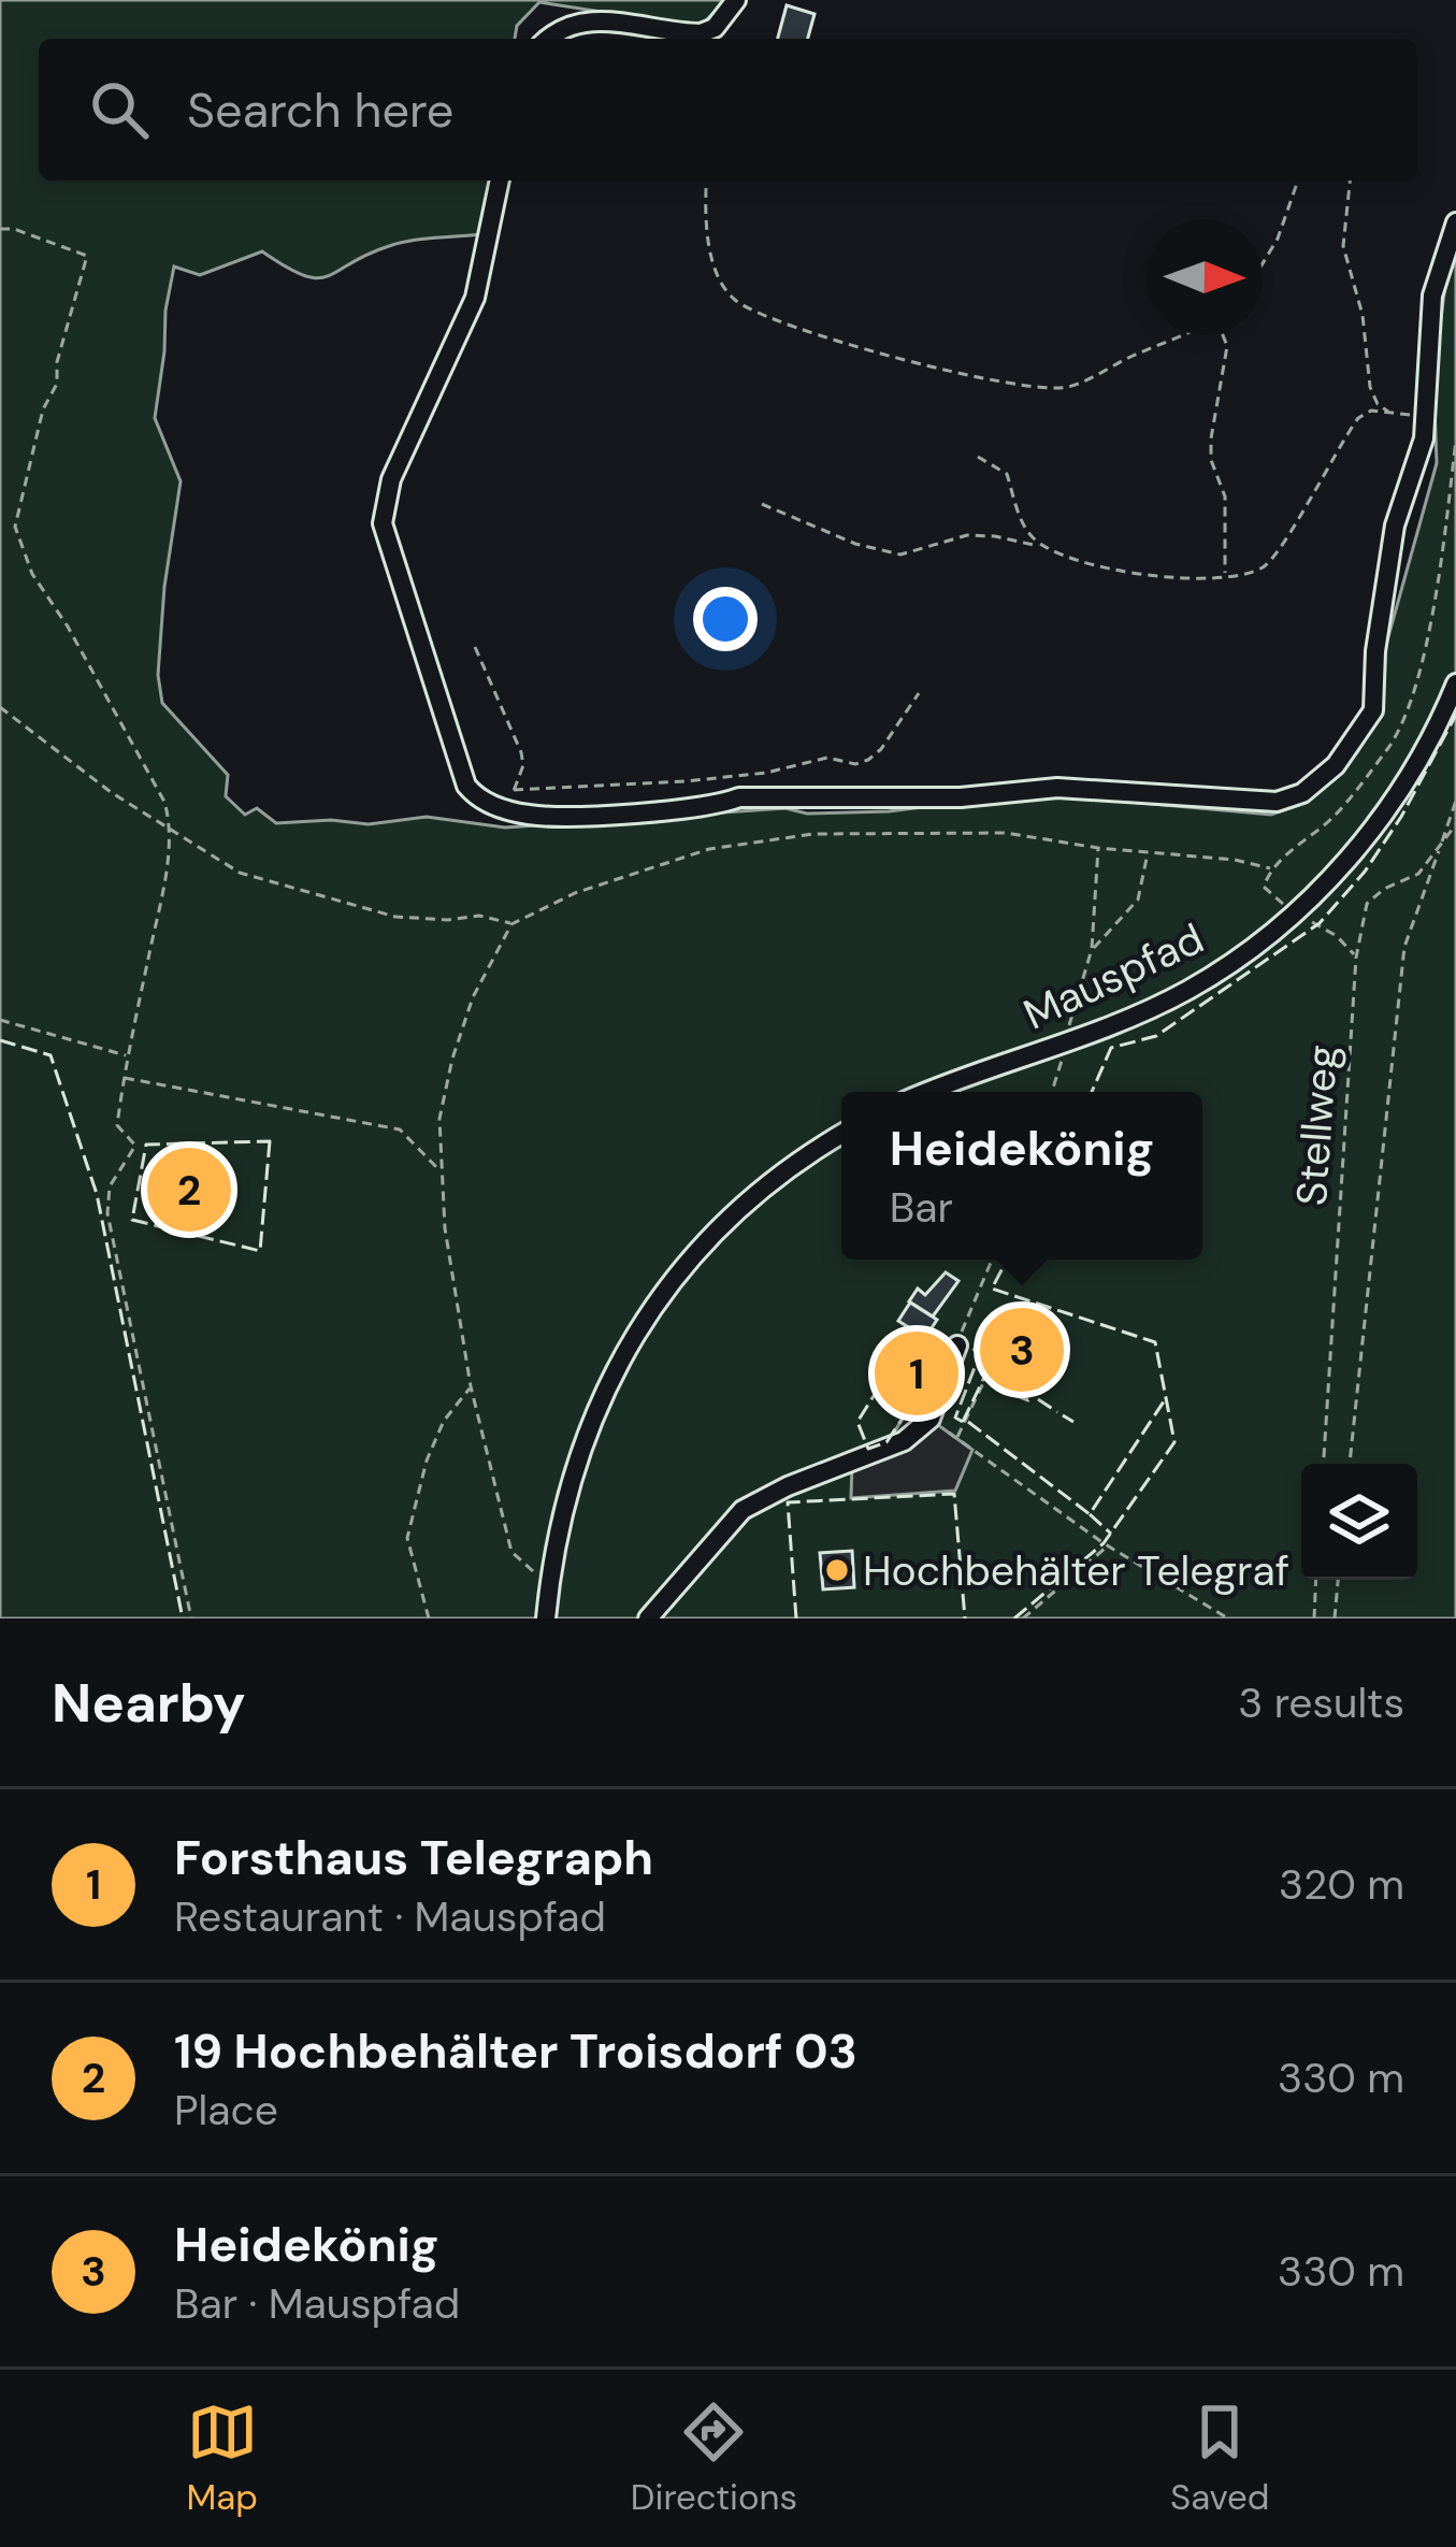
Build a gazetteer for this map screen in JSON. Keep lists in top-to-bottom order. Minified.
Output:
{"streets":{"street":["Mauspfad"],"path":["Stellweg"]},"places":["Hochbehälter Telegraf"],"north":"right","page":{"search":"Search here","popup":["Heidekönig","Bar"],"pins":["2","3","1"],"heading":["Nearby","3 results"],"list":[{"mark":"1","name":"Forsthaus Telegraph","note":"Restaurant · Mauspfad","value":"320 m"},{"mark":"2","name":"19 Hochbehälter Troisdorf 03","note":"Place","value":"330 m"},{"mark":"3","name":"Heidekönig","note":"Bar · Mauspfad","value":"330 m"}],"nav":["Map","Directions","Saved"]}}
